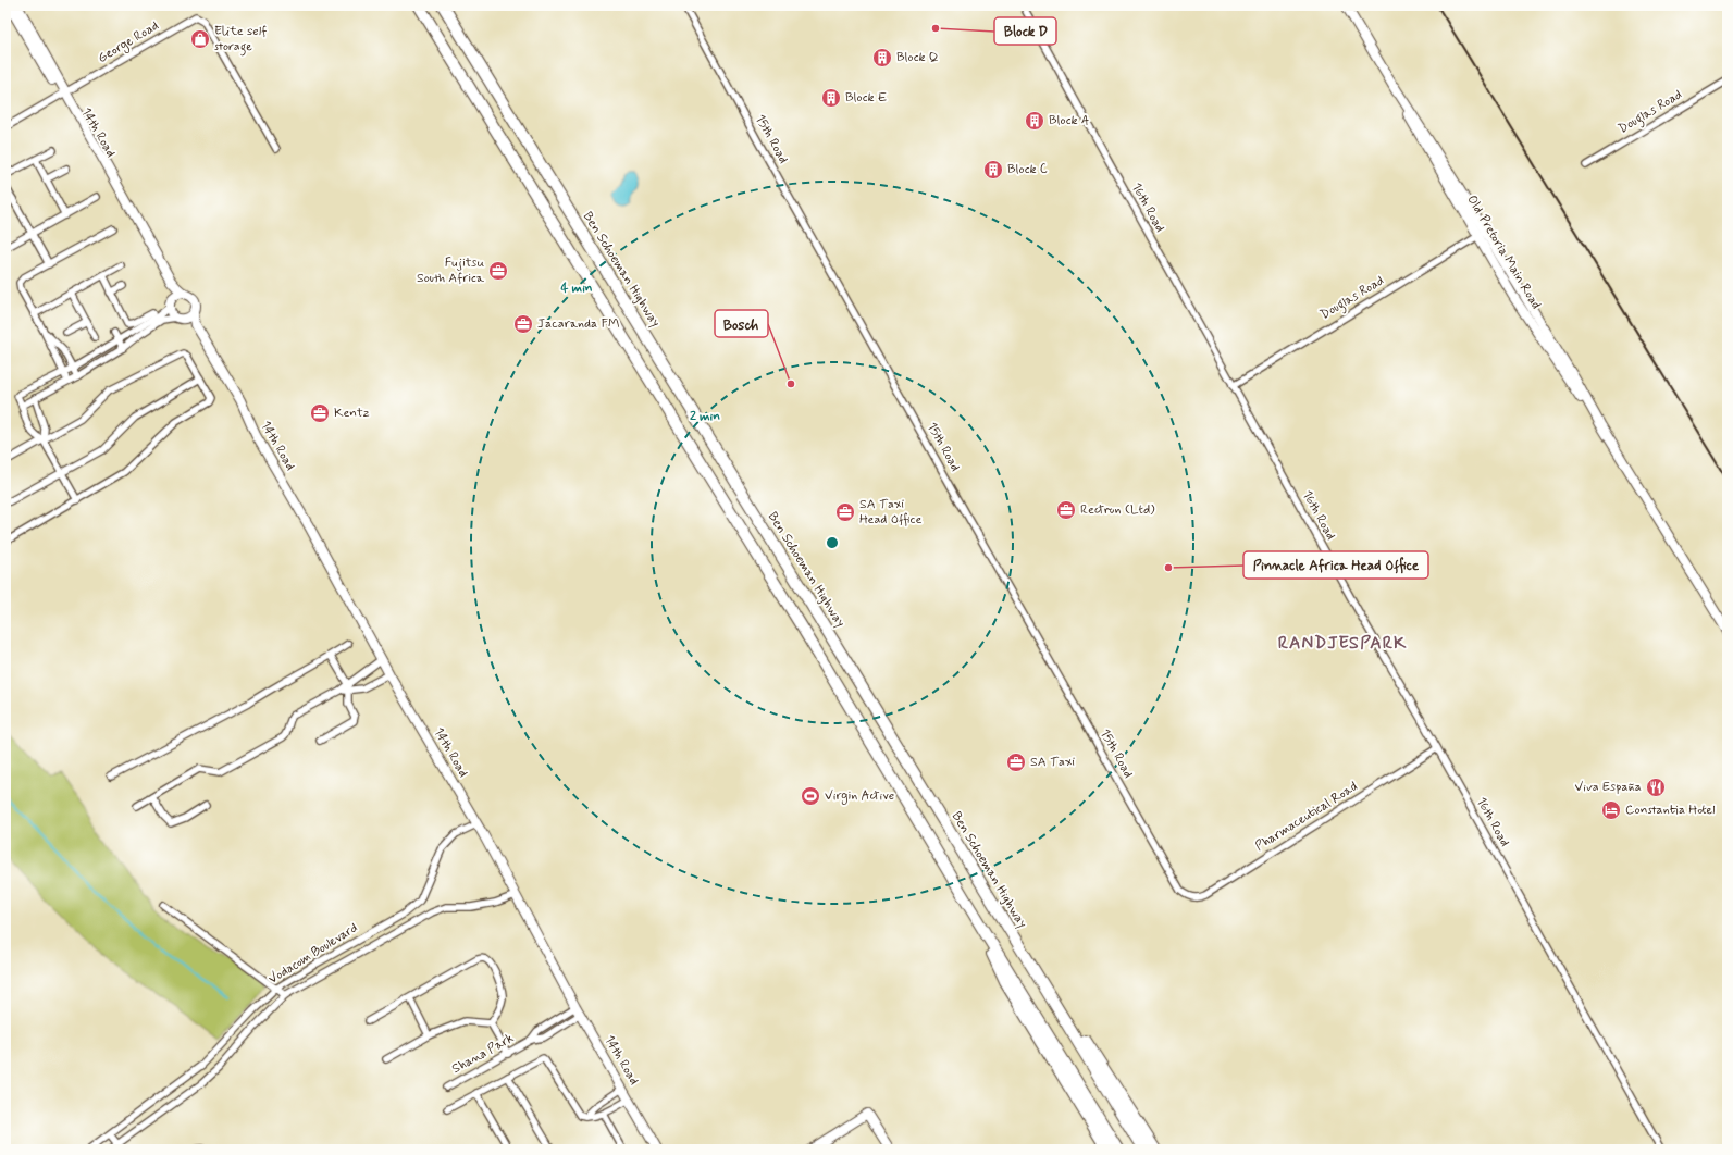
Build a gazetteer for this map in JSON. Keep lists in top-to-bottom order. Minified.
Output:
{"streets":{"highway":["Ben Schoeman Highway"],"street":["George Road","Douglas Road","14th Road","15th Road","16th Road","Old Pretoria Main Road","Pharmaceutical Road","Vodacom Boulevard","Shana Park"]},"crossings":[["George Road","14th Road"],["Douglas Road","16th Road"],["Douglas Road","Old Pretoria Main Road"],["14th Road","Vodacom Boulevard"],["14th Road","Shana Park"],["15th Road","Pharmaceutical Road"],["16th Road","Pharmaceutical Road"]],"districts":["RANDJESPARK"],"places":{"other":["Block D","Bosch","Pinnacle Africa Head Office"],"shop":["Elite self storage"],"building":["Block Q","Block E","Block A","Block C"],"office":["Fujitsu South Africa","Jacaranda FM","Kentz","Rectron (Ltd)","SA Taxi Head Office","SA Taxi"],"restaurant":["Viva España"],"sports":["Virgin Active"],"hotel":["Constantia Hotel"]},"rings":["4 min","2 min"]}
